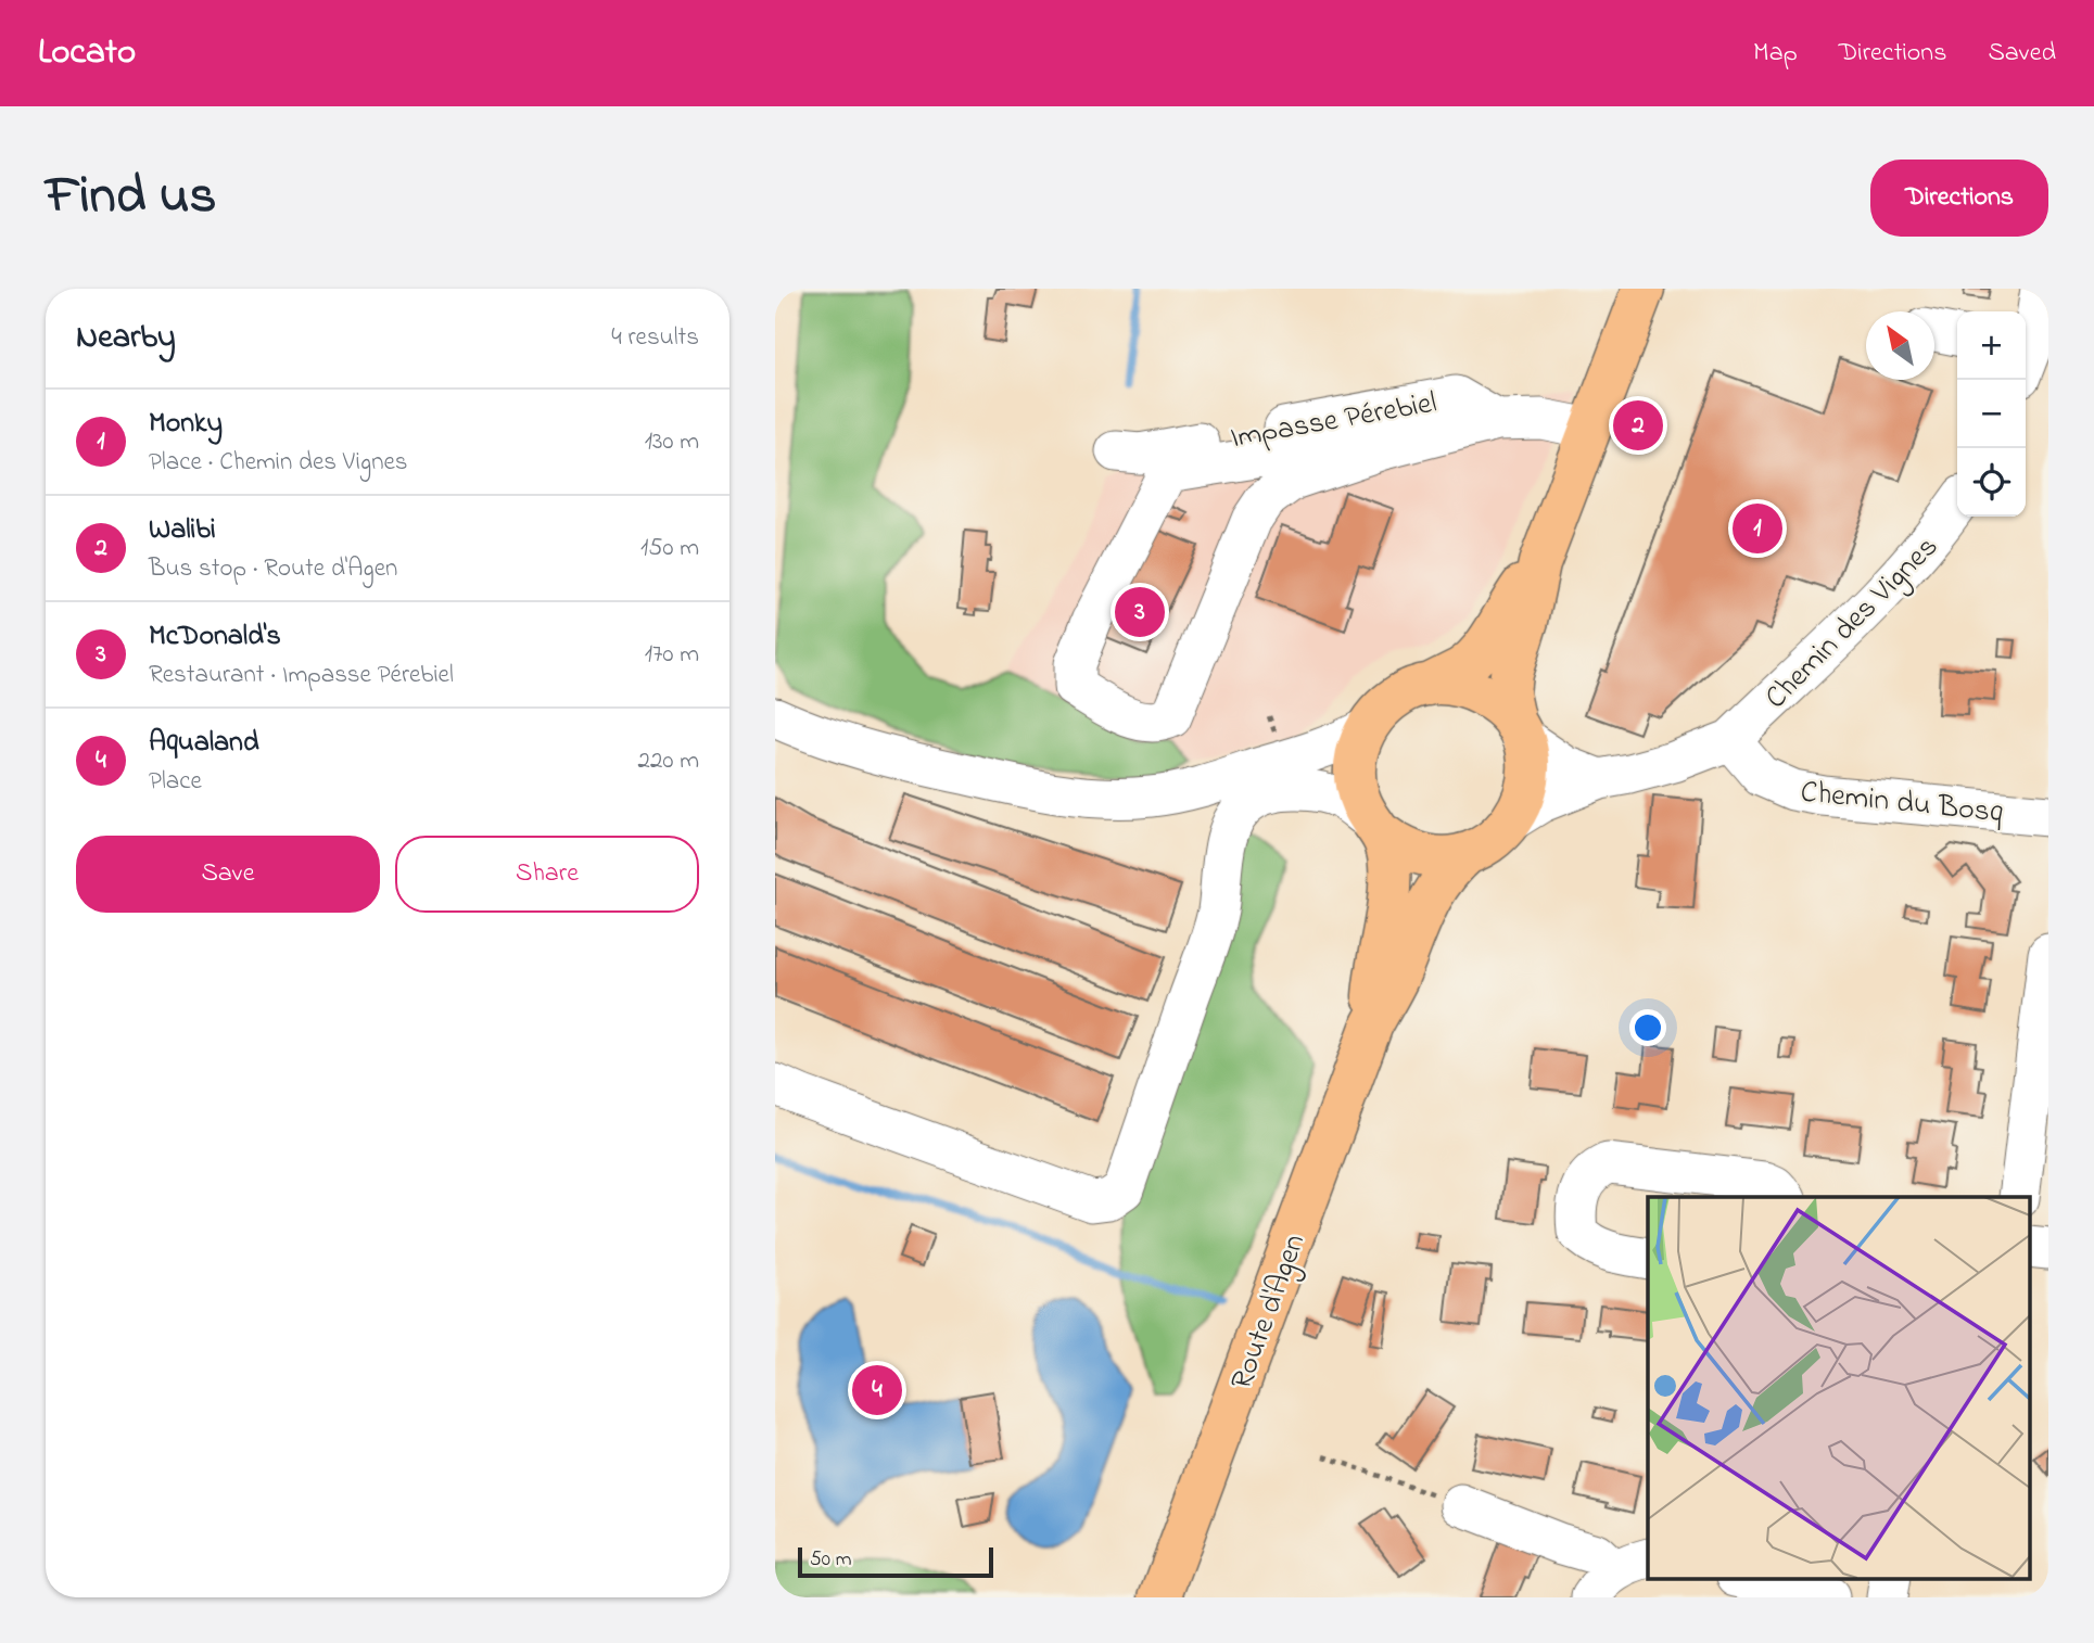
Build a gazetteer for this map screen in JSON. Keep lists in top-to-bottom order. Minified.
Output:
{"streets":{"main road":["Route d'Agen"],"street":["Impasse Pérebiel","Chemin des Vignes","Chemin du Bosq"]},"crossings":[["Chemin des Vignes","Chemin du Bosq"]],"scale_bar":"50 m","north":"top left","page":{"header":"Locato","nav":["Map","Directions","Saved"],"title":"Find us","buttons":["Directions",["Save","Share"]],"heading":["Nearby","4 results"],"map_buttons":["+","−"],"list":[{"mark":"1","name":"Monky","note":"Place · Chemin des Vignes","value":"130 m"},{"mark":"2","name":"Walibi","note":"Bus stop · Route d'Agen","value":"150 m"},{"mark":"3","name":"McDonald's","note":"Restaurant · Impasse Pérebiel","value":"170 m"},{"mark":"4","name":"Aqualand","note":"Place","value":"220 m"}],"pins":["2","1","3","4"],"scale":"50 m"}}
